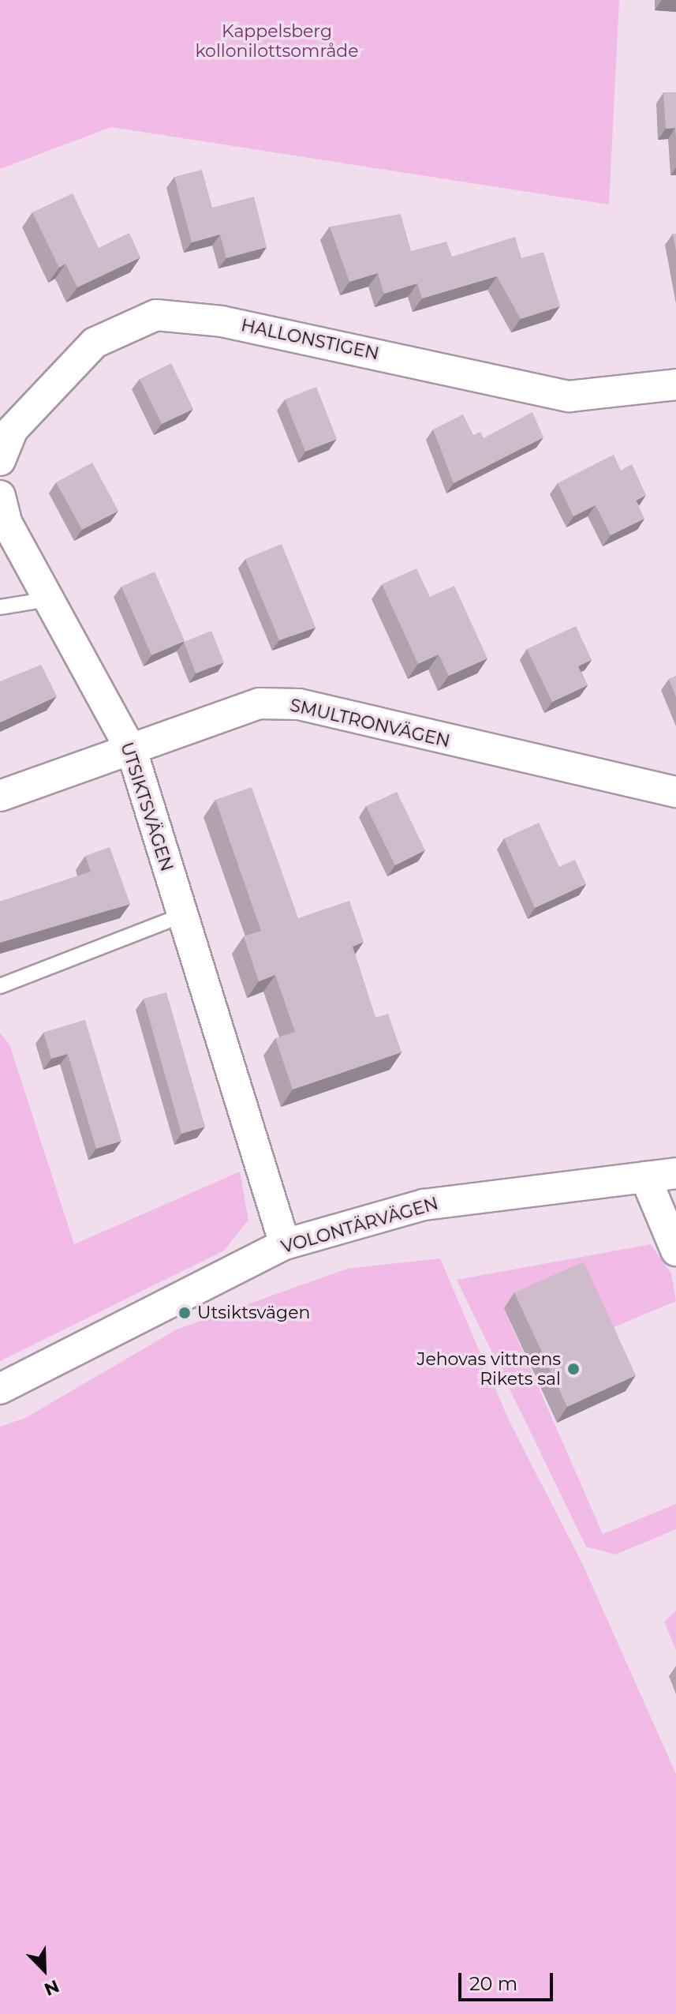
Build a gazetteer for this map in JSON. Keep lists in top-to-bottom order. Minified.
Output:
{"streets":{"street":["HALLONSTIGEN","SMULTRONVÄGEN","UTSIKTSVÄGEN","VOLONTÄRVÄGEN"]},"crossings":[["SMULTRONVÄGEN","UTSIKTSVÄGEN"],["UTSIKTSVÄGEN","VOLONTÄRVÄGEN"]],"parks":["Kappelsberg kollonilottsområde"],"places":["Utsiktsvägen","Jehovas vittnens Rikets sal"],"scale_bar":"20 m","north":"bottom right"}
